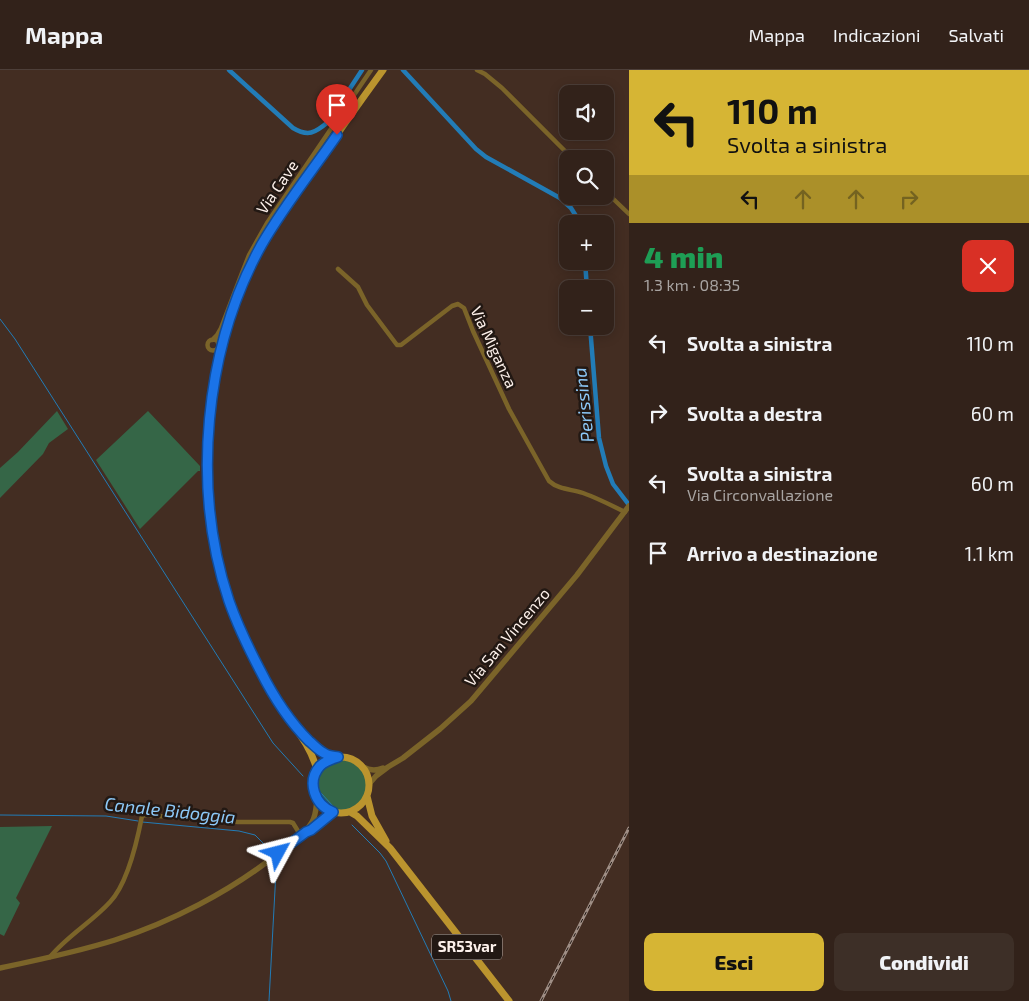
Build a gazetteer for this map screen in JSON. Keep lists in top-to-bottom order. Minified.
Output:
{"streets":{"main road":["SR53var"],"street":["Via Cave","Via Miganza","Via San Vincenzo"]},"crossings":[["Via Miganza","Via San Vincenzo"],["Via San Vincenzo","SR53var"]],"water":["Perissina","Canale Bidoggia"],"page":{"header":"Mappa","nav":["Mappa","Indicazioni","Salvati"],"turn":["110 m","Svolta a sinistra"],"map_buttons":["+","−"],"heading":["4 min","1.3 km · 08:35"],"list":[{"name":"Svolta a sinistra","value":"110 m"},{"name":"Svolta a destra","value":"60 m"},{"name":"Svolta a sinistra","note":"Via Circonvallazione","value":"60 m"},{"name":"Arrivo a destinazione","value":"1.1 km"}],"buttons":["Esci","Condividi"]}}
